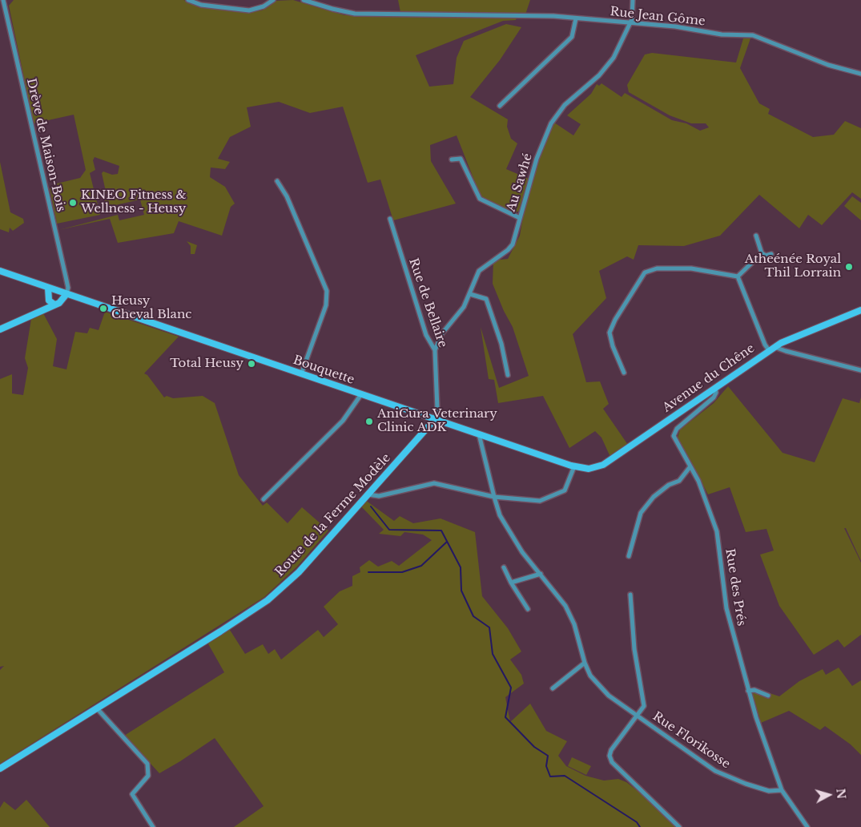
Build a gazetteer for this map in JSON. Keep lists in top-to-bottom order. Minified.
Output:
{"streets":{"main road":["Bouquette","Avenue du Chêne","Route de la Ferme Modèle"],"street":["Rue Jean Gôme","Drève de Maison-Bois","Au Sawhé","Rue de Bellaire","Rue des Prés","Rue Florikosse"]},"crossings":[["Rue Jean Gôme","Au Sawhé"],["Drève de Maison-Bois","Bouquette"],["Au Sawhé","Rue de Bellaire"],["Rue de Bellaire","Bouquette"],["Rue de Bellaire","Route de la Ferme Modèle"],["Bouquette","Avenue du Chêne"],["Bouquette","Route de la Ferme Modèle"],["Bouquette","Rue Florikosse"],["Avenue du Chêne","Rue des Prés"],["Rue des Prés","Rue Florikosse"]],"places":["KINEO Fitness & Wellness - Heusy","Atheénée Royal Thil Lorrain","Heusy Cheval Blanc","Total Heusy","AniCura Veterinary Clinic ADK"],"north":"right"}
